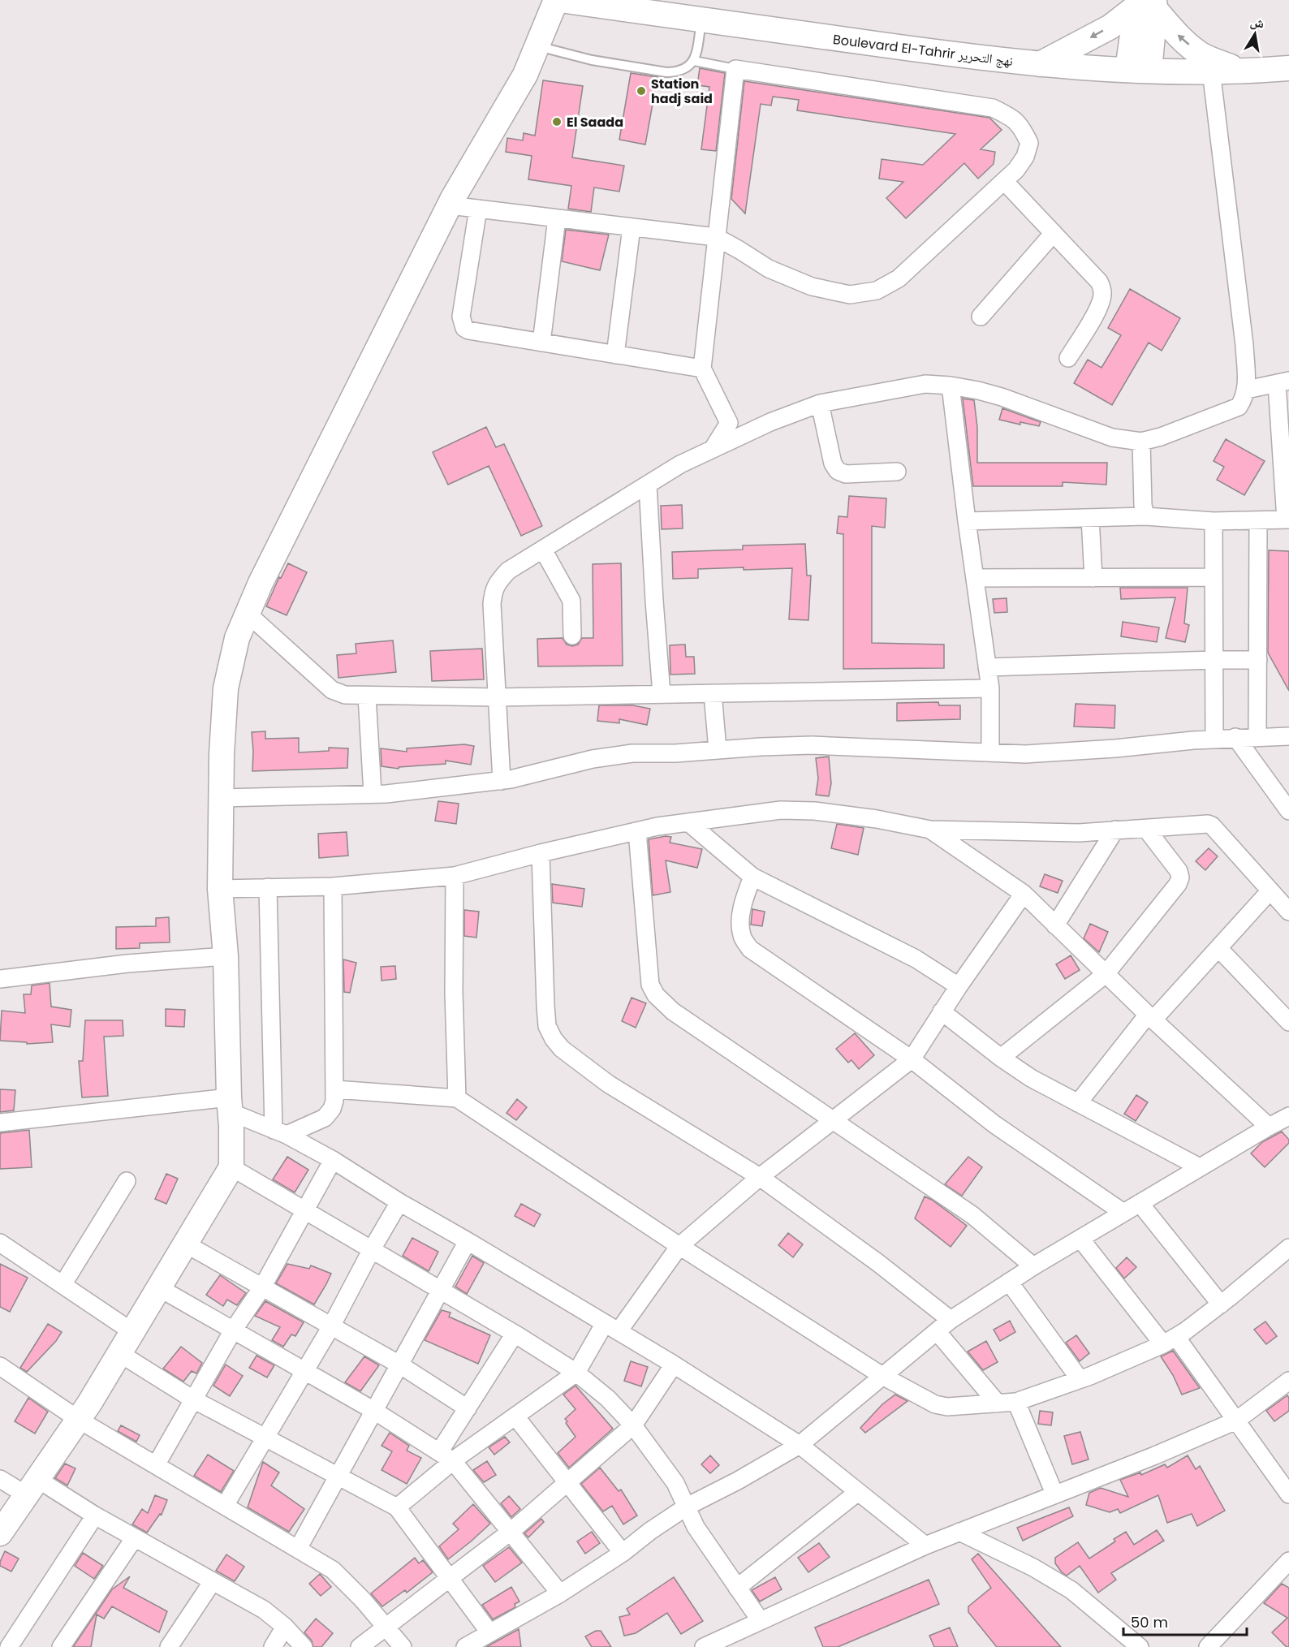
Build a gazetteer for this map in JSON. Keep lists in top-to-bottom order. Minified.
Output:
{"streets":{"main road":["Boulevard El-Tahrir نهج التحرير"]},"places":["Station hadj said","El Saada"],"scale_bar":"50 m","north":"top"}
